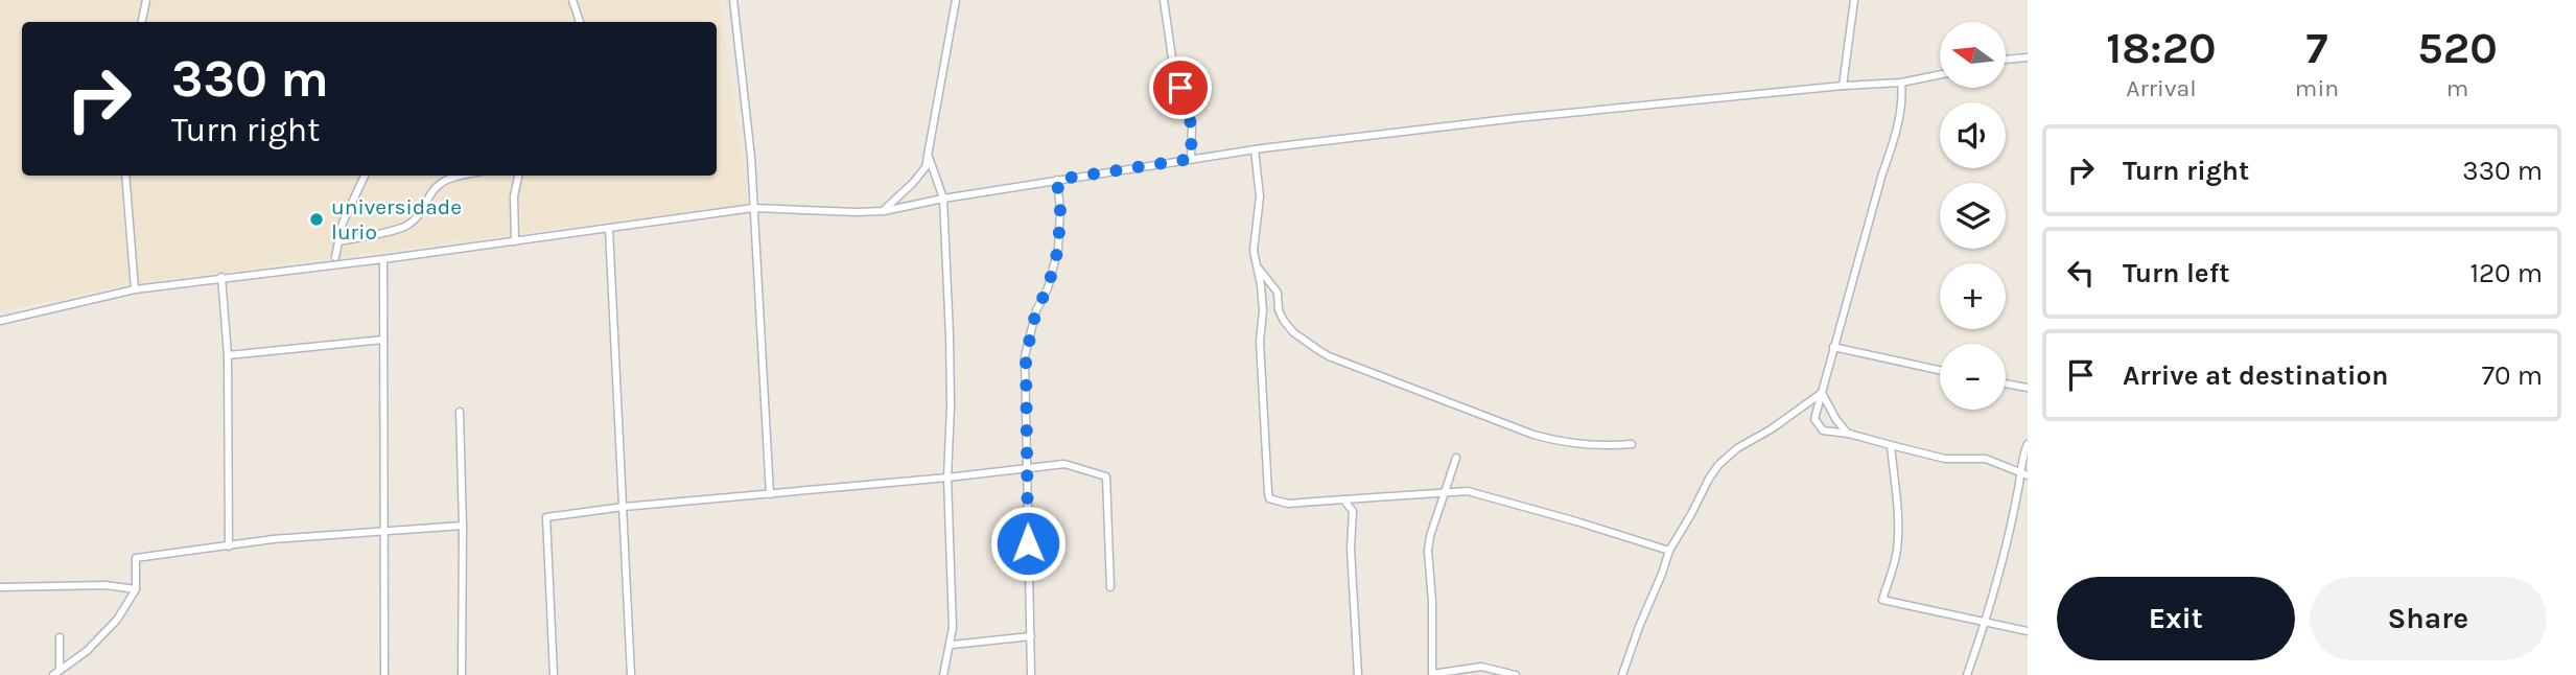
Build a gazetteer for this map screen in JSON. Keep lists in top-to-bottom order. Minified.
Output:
{"places":["universidade lurio"],"north":"left","page":{"eta":["18:20","Arrival","7","min","520","m"],"map_buttons":["+","−"],"turn":["330 m","Turn right"],"list":[{"name":"Turn right","value":"330 m"},{"name":"Turn left","value":"120 m"},{"name":"Arrive at destination","value":"70 m"}],"buttons":["Exit","Share"]}}
